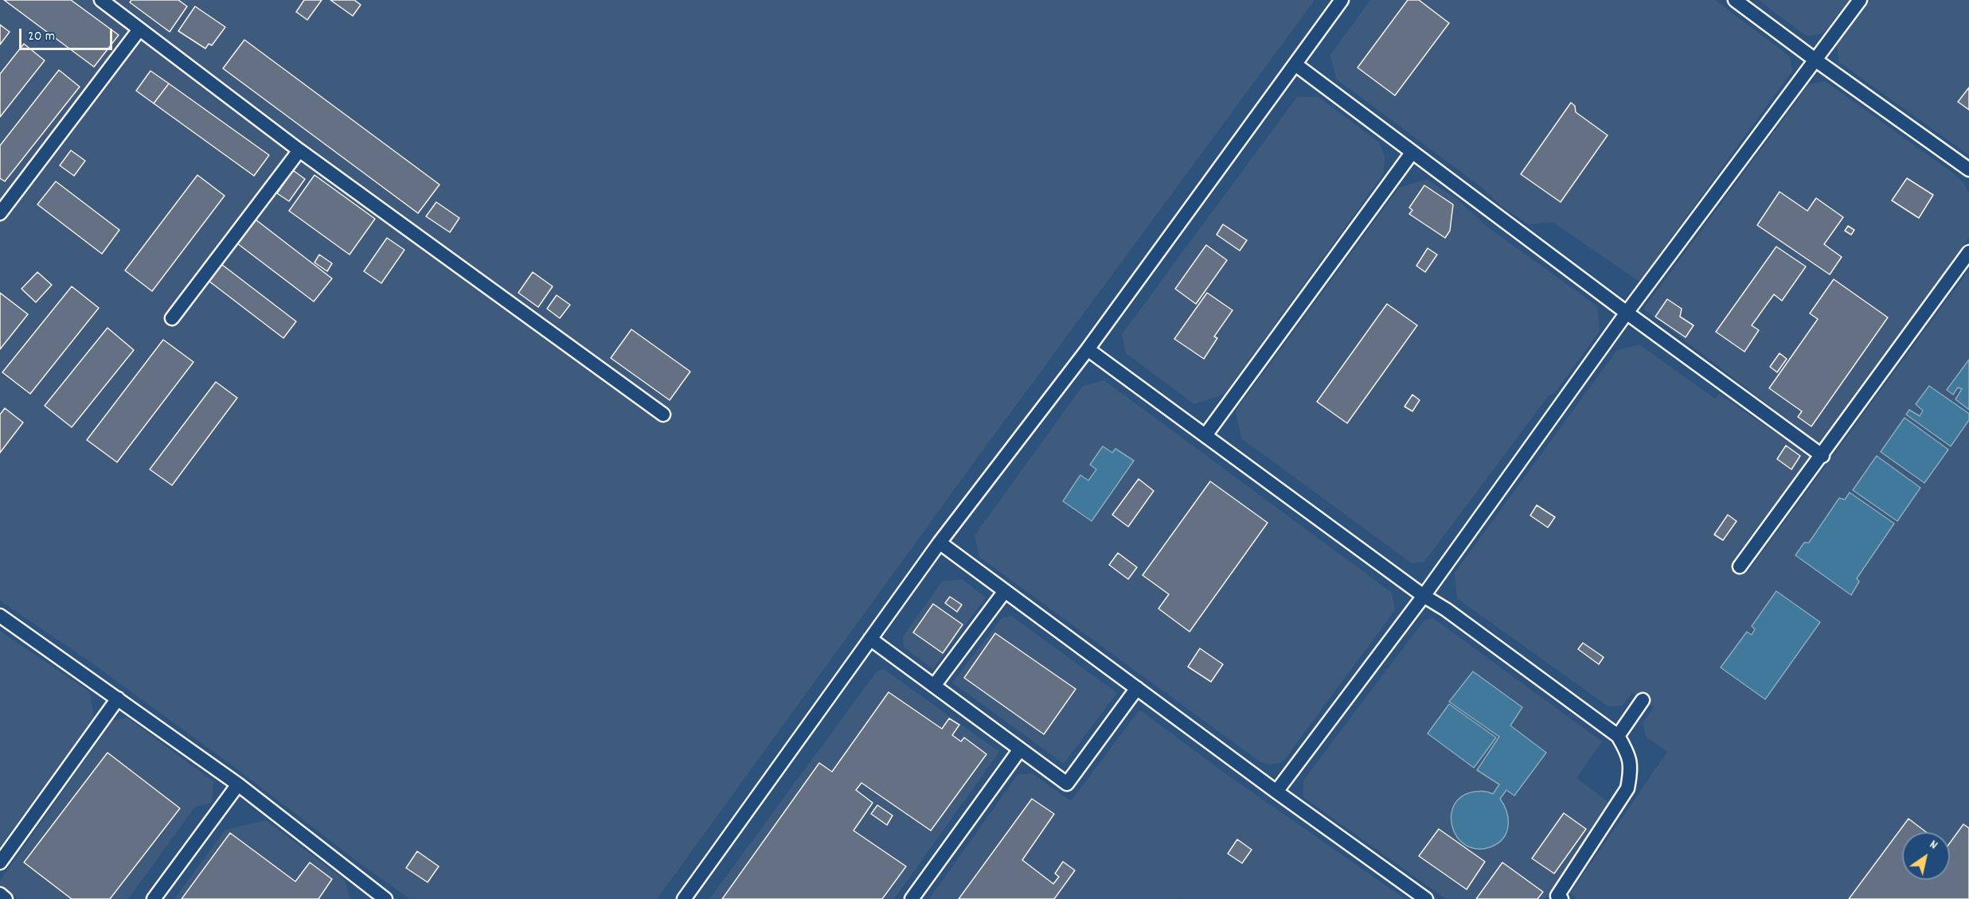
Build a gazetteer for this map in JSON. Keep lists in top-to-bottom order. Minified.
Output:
{"scale_bar":"20 m","north":"top right"}
